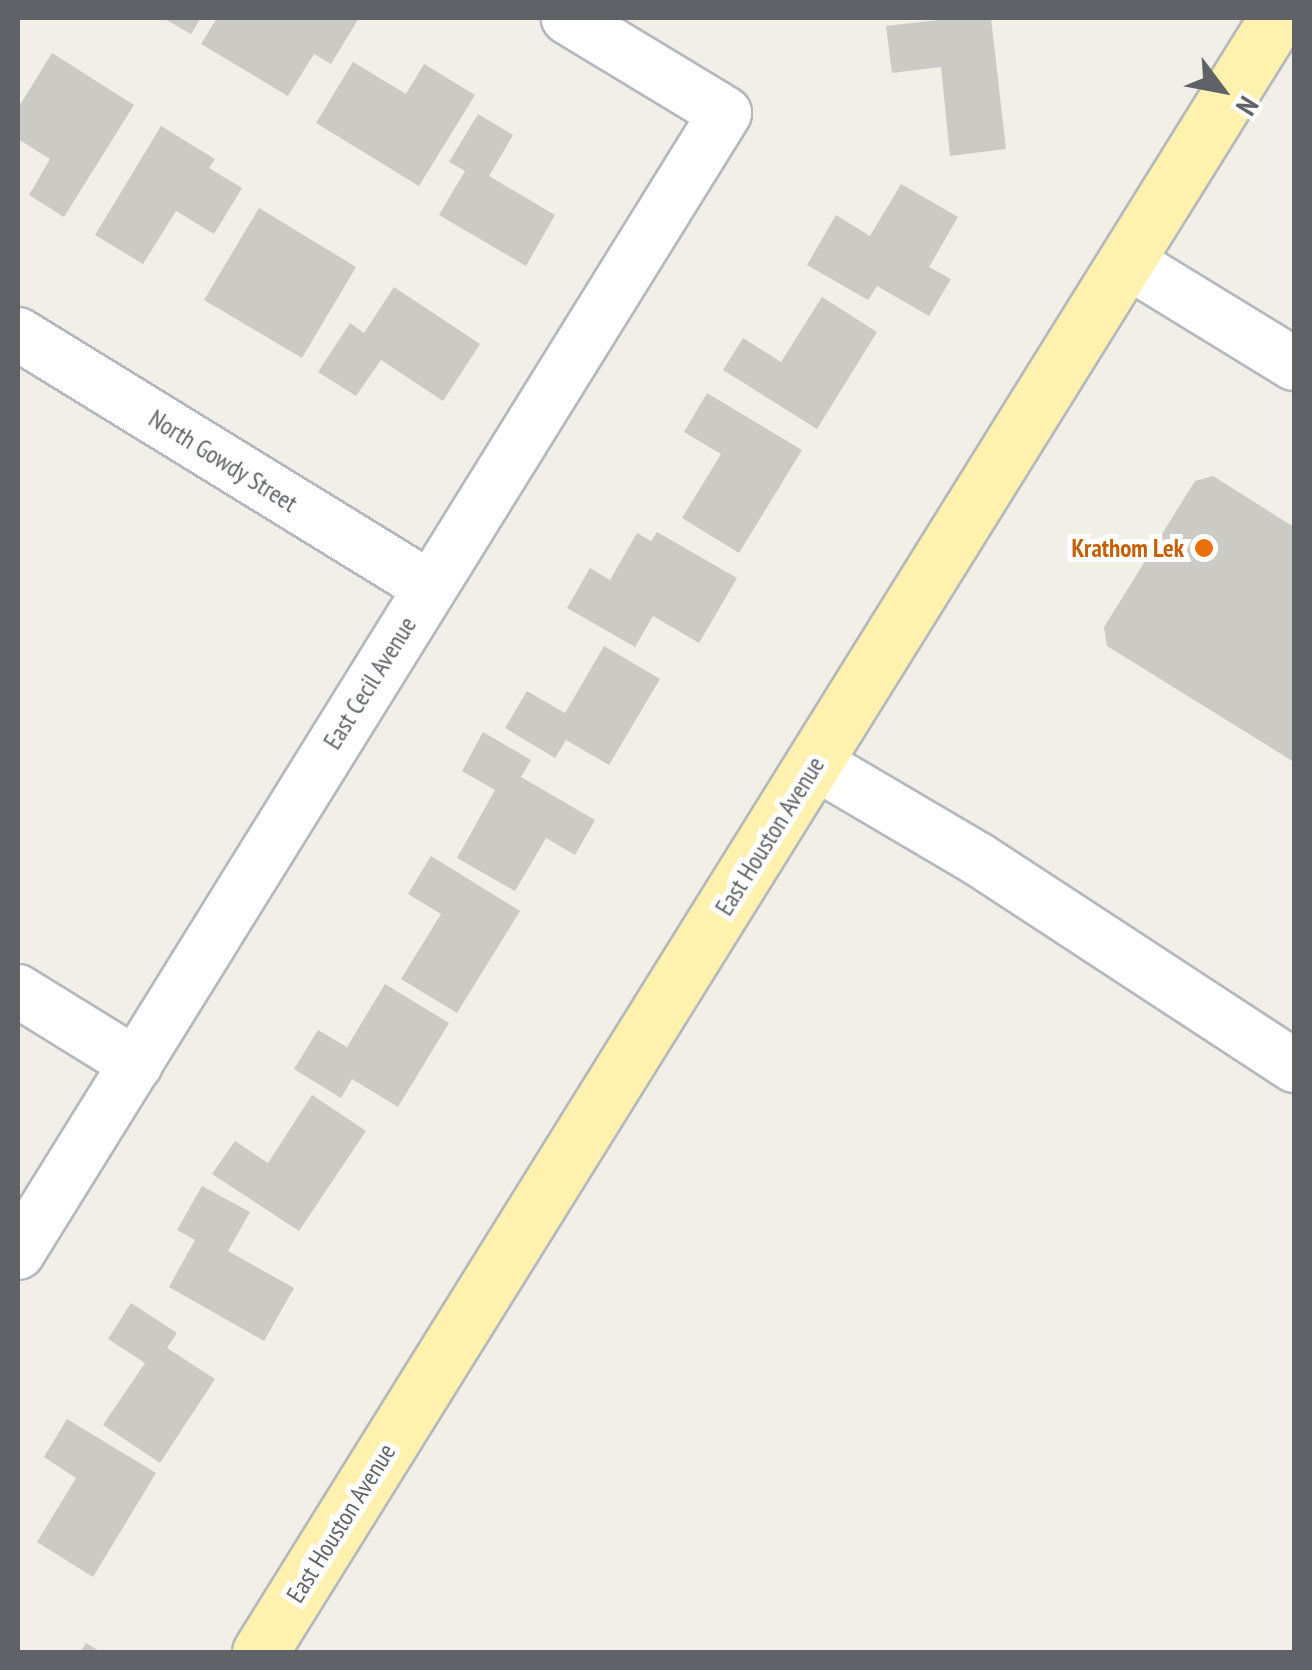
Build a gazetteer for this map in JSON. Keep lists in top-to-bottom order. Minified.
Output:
{"streets":{"main road":["East Houston Avenue"],"street":["North Gowdy Street","East Cecil Avenue"]},"crossings":[["North Gowdy Street","East Cecil Avenue"]],"places":["Krathom Lek"],"north":"bottom right"}
